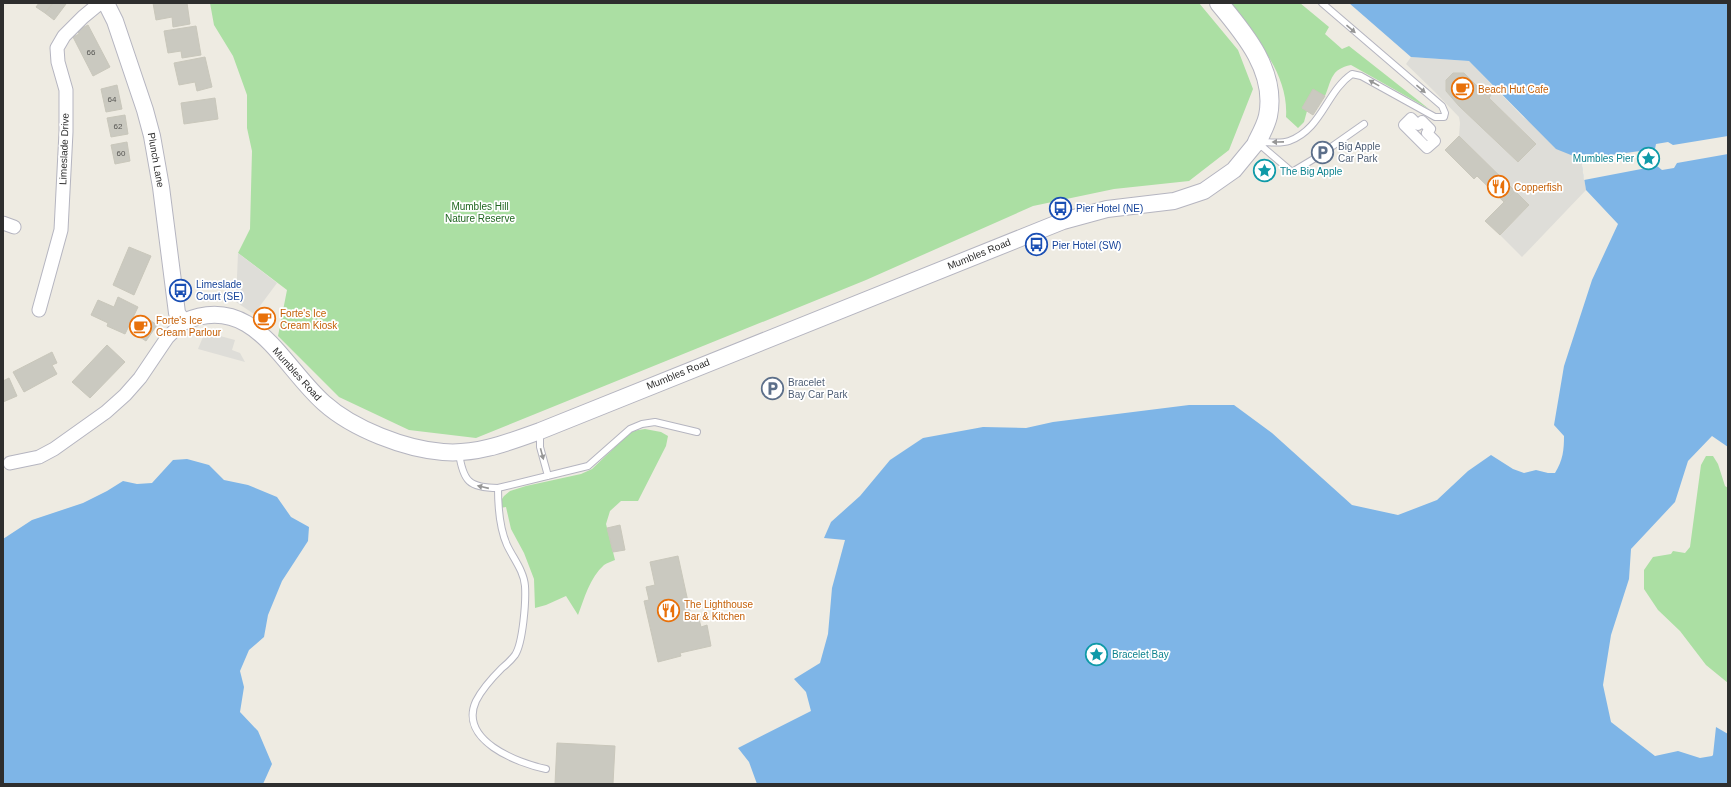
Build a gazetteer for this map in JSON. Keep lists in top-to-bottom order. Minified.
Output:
{"streets":{"main road":["Mumbles Road"],"street":["Limeslade Drive","Plunch Lane"]},"crossings":[["Plunch Lane","Mumbles Road"]],"parks":["Mumbles Hill Nature Reserve"],"places":{"cafe":["Beach Hut Cafe","Forte's Ice Cream Kiosk","Forte's Ice Cream Parlour"],"parking":["Big Apple Car Park","Bracelet Bay Car Park"],"place":["Mumbles Pier","The Big Apple","Bracelet Bay"],"restaurant":["Copperfish","The Lighthouse Bar & Kitchen"],"bus stop":["Pier Hotel (NE)","Pier Hotel (SW)","Limeslade Court (SE)"]},"house_numbers":["66","64","62","60"]}
